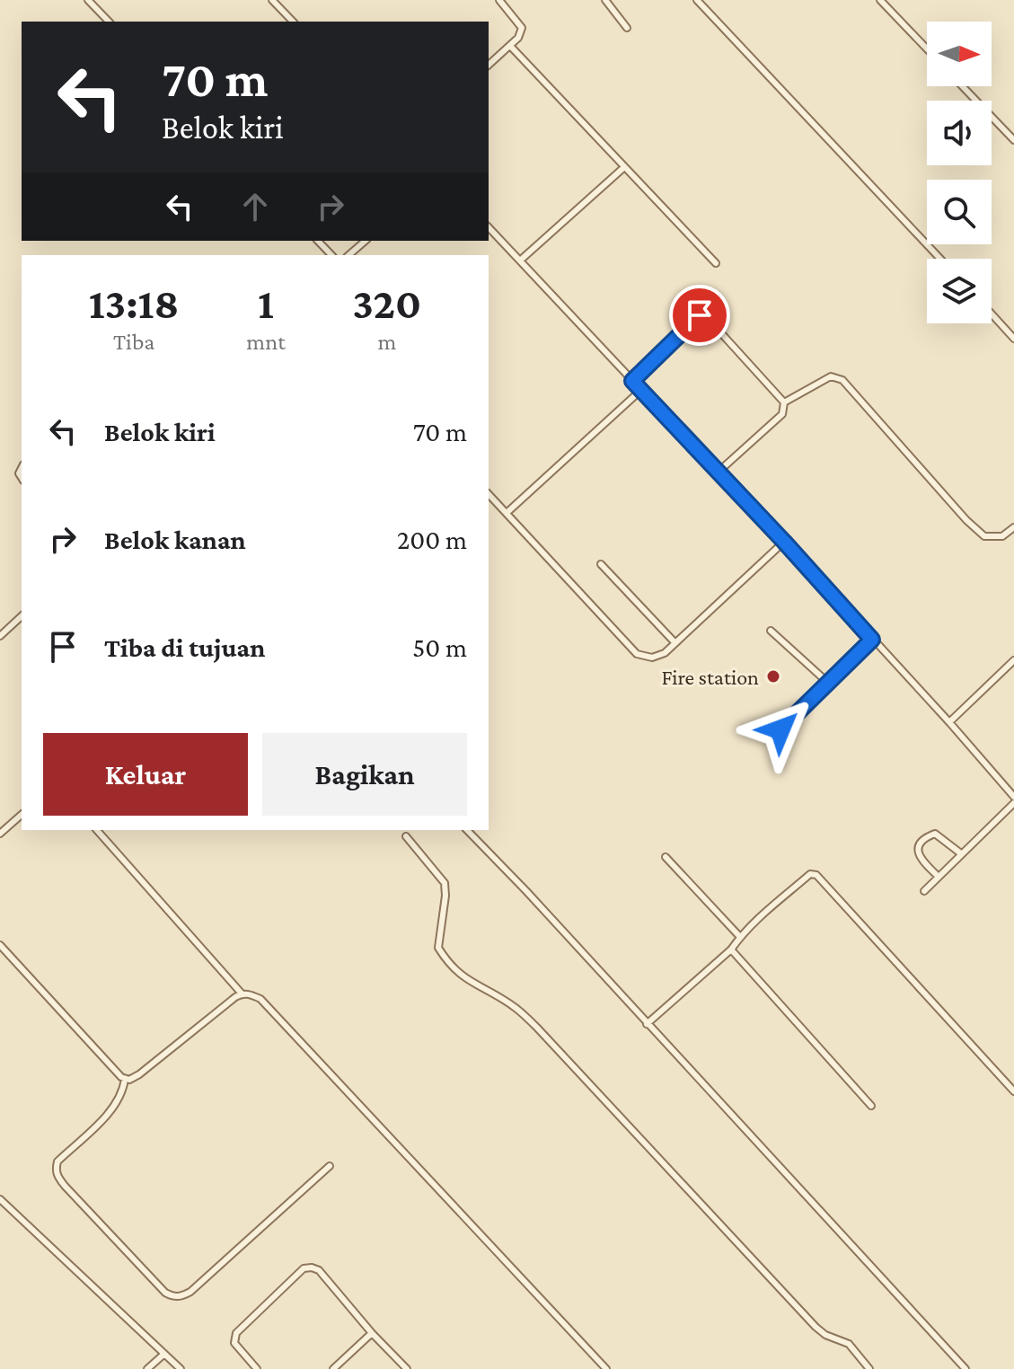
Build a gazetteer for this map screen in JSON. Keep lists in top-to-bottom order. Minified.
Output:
{"places":["Fire station"],"north":"right","page":{"turn":["70 m","Belok kiri"],"eta":["13:18","Tiba","1","mnt","320","m"],"list":[{"name":"Belok kiri","value":"70 m"},{"name":"Belok kanan","value":"200 m"},{"name":"Tiba di tujuan","value":"50 m"}],"buttons":["Keluar","Bagikan"]}}
